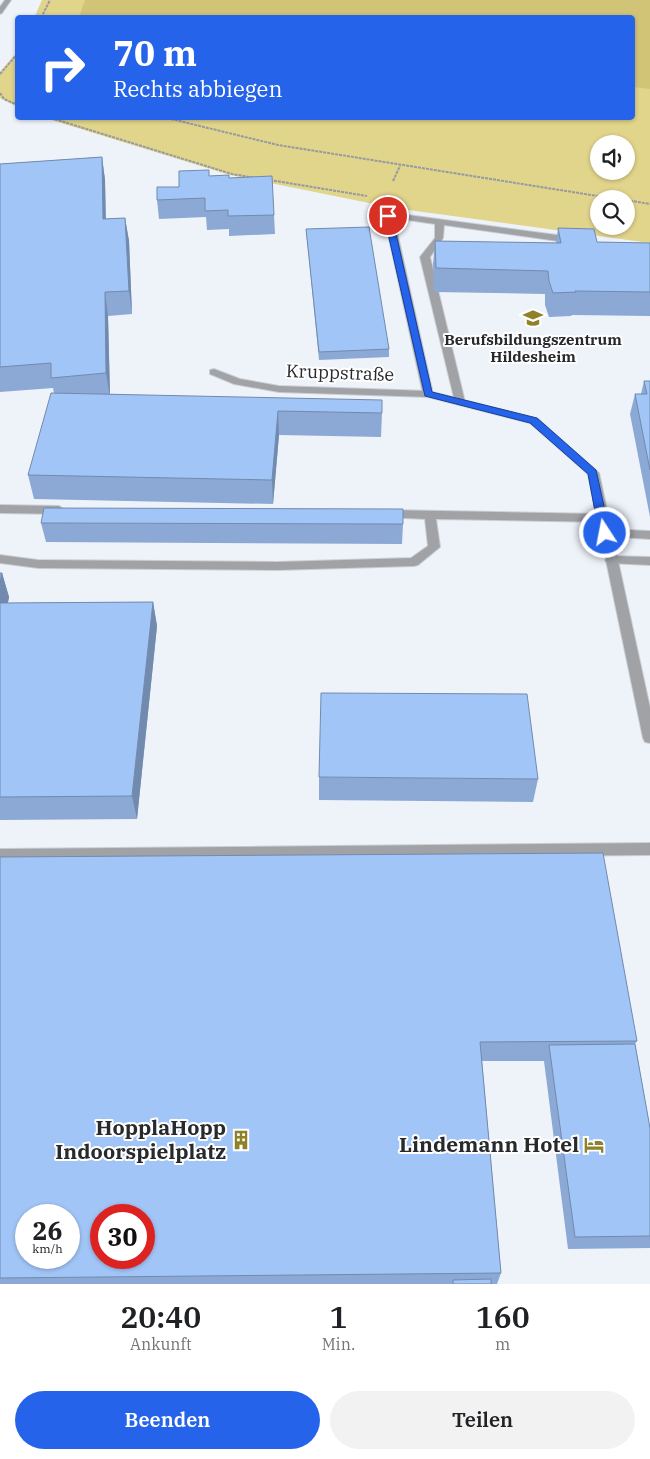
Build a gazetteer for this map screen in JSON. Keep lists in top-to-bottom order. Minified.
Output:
{"streets":{"street":["Kruppstraße"]},"places":{"school or university":["Berufsbildungszentrum Hildesheim"],"building":["HopplaHopp Indoorspielplatz"],"hotel":["Lindemann Hotel"]},"page":{"turn":["70 m","Rechts abbiegen"],"speed":"26 km/h","limit":"30","eta":["20:40","Ankunft","1","Min.","160","m"],"buttons":["Beenden","Teilen"]}}
